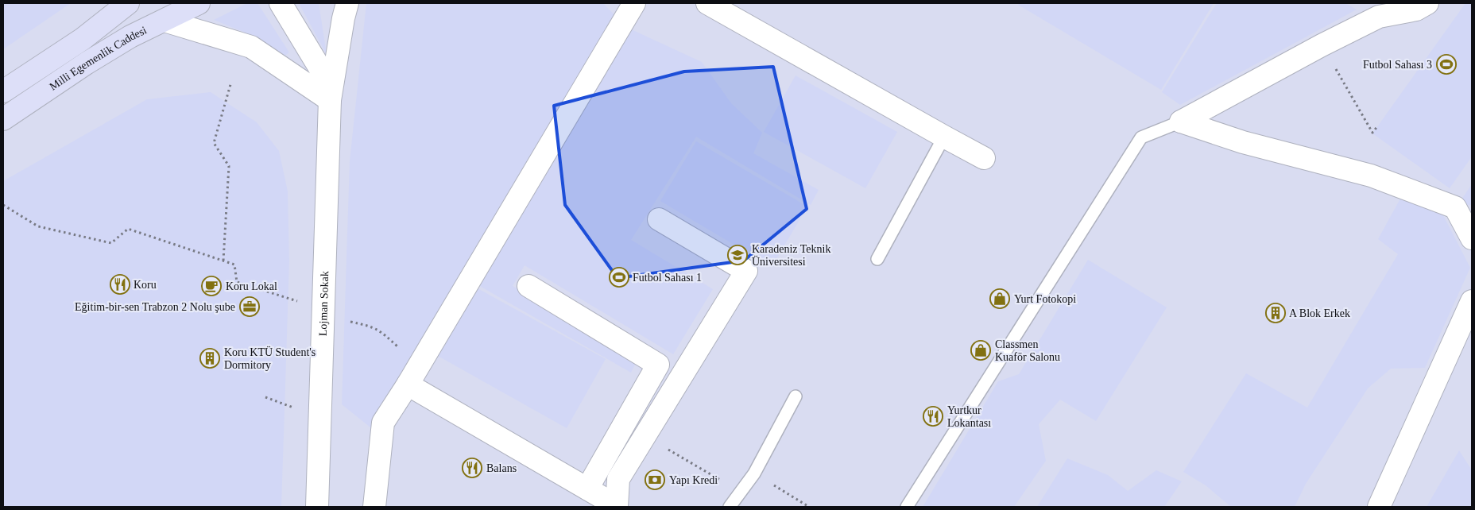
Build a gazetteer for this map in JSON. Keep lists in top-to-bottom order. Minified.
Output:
{"streets":{"street":["Milli Egemenlik Caddesi","Lojman Sokak"]},"places":{"sports":["Futbol Sahası 3","Futbol Sahası 1"],"school or university":["Karadeniz Teknik Üniversitesi"],"restaurant":["Koru","Yurtkur Lokantası","Balans"],"cafe":["Koru Lokal"],"shop":["Yurt Fotokopi","Classmen Kuaför Salonu"],"office":["Eğitim-bir-sen Trabzon 2 Nolu şube"],"building":["A Blok Erkek","Koru KTÜ Student's Dormitory"],"bank":["Yapı Kredi"]}}
